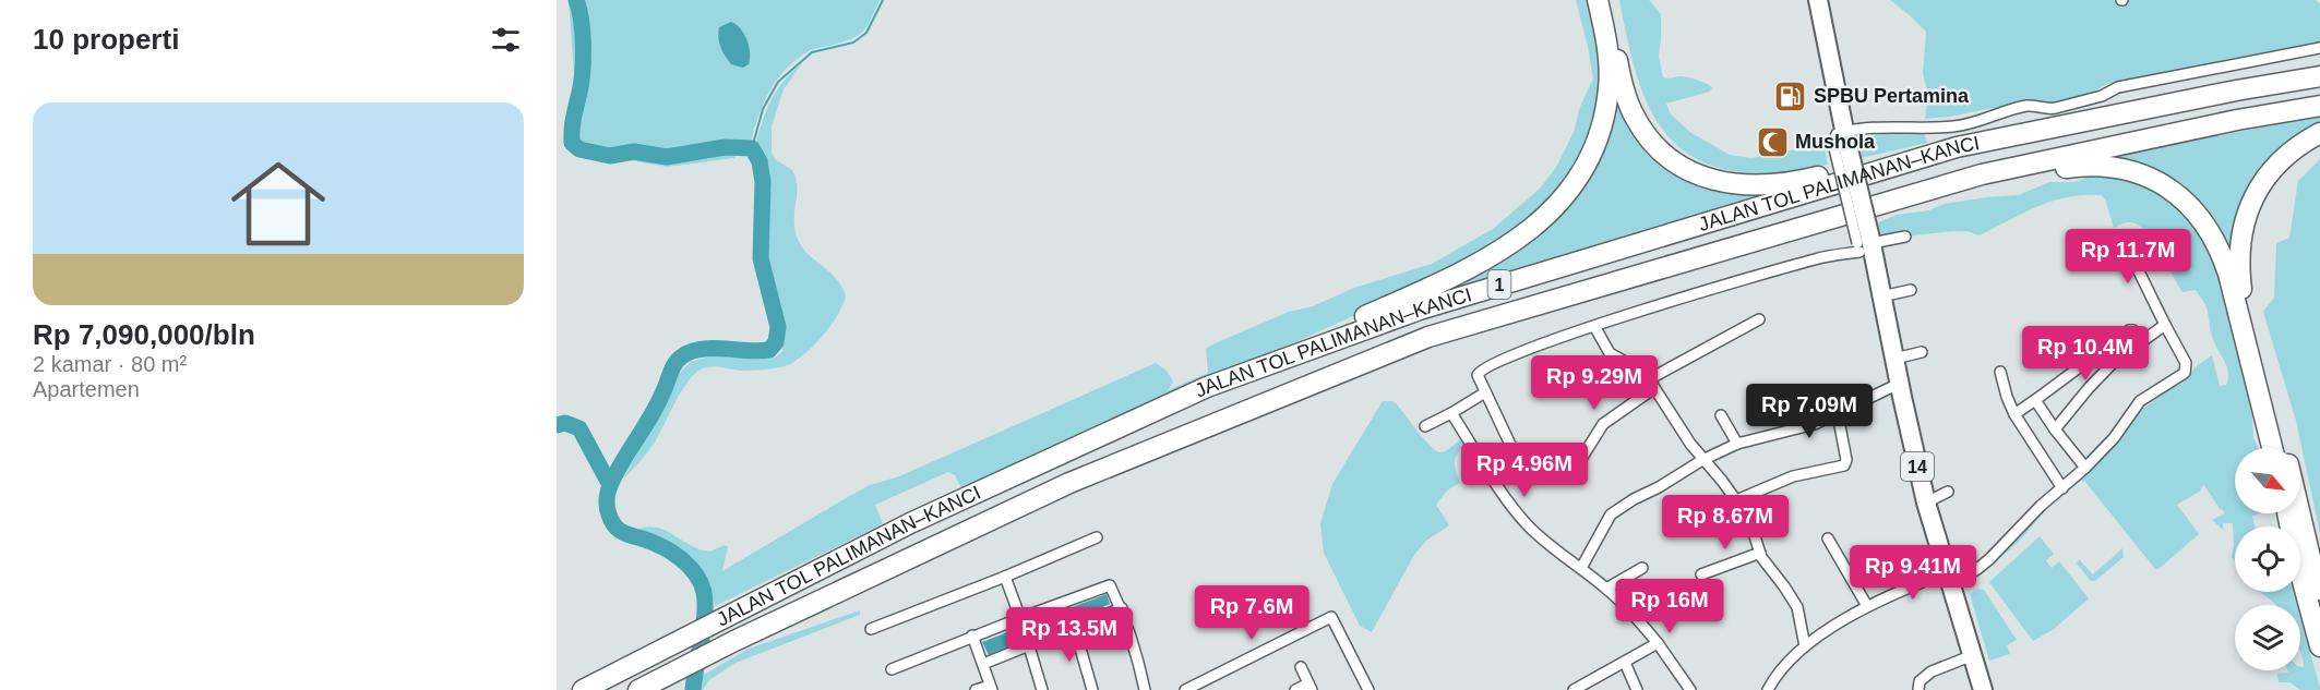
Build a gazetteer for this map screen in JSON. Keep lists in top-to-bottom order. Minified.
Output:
{"streets":{"highway":["JALAN TOL PALIMANAN–KANCI","1","14"]},"places":{"fuel station":["SPBU Pertamina"],"mosque":["Mushola"]},"north":"bottom right","page":{"heading":"10 properti","list":[{"name":"Rp 7,090,000/bln","note":"2 kamar · 80 m² · Apartemen"}],"price":["Rp 11.7M","Rp 10.4M","Rp 9.29M","Rp 7.09M","Rp 4.96M","Rp 8.67M","Rp 9.41M","Rp 16M","Rp 7.6M","Rp 13.5M"]}}
